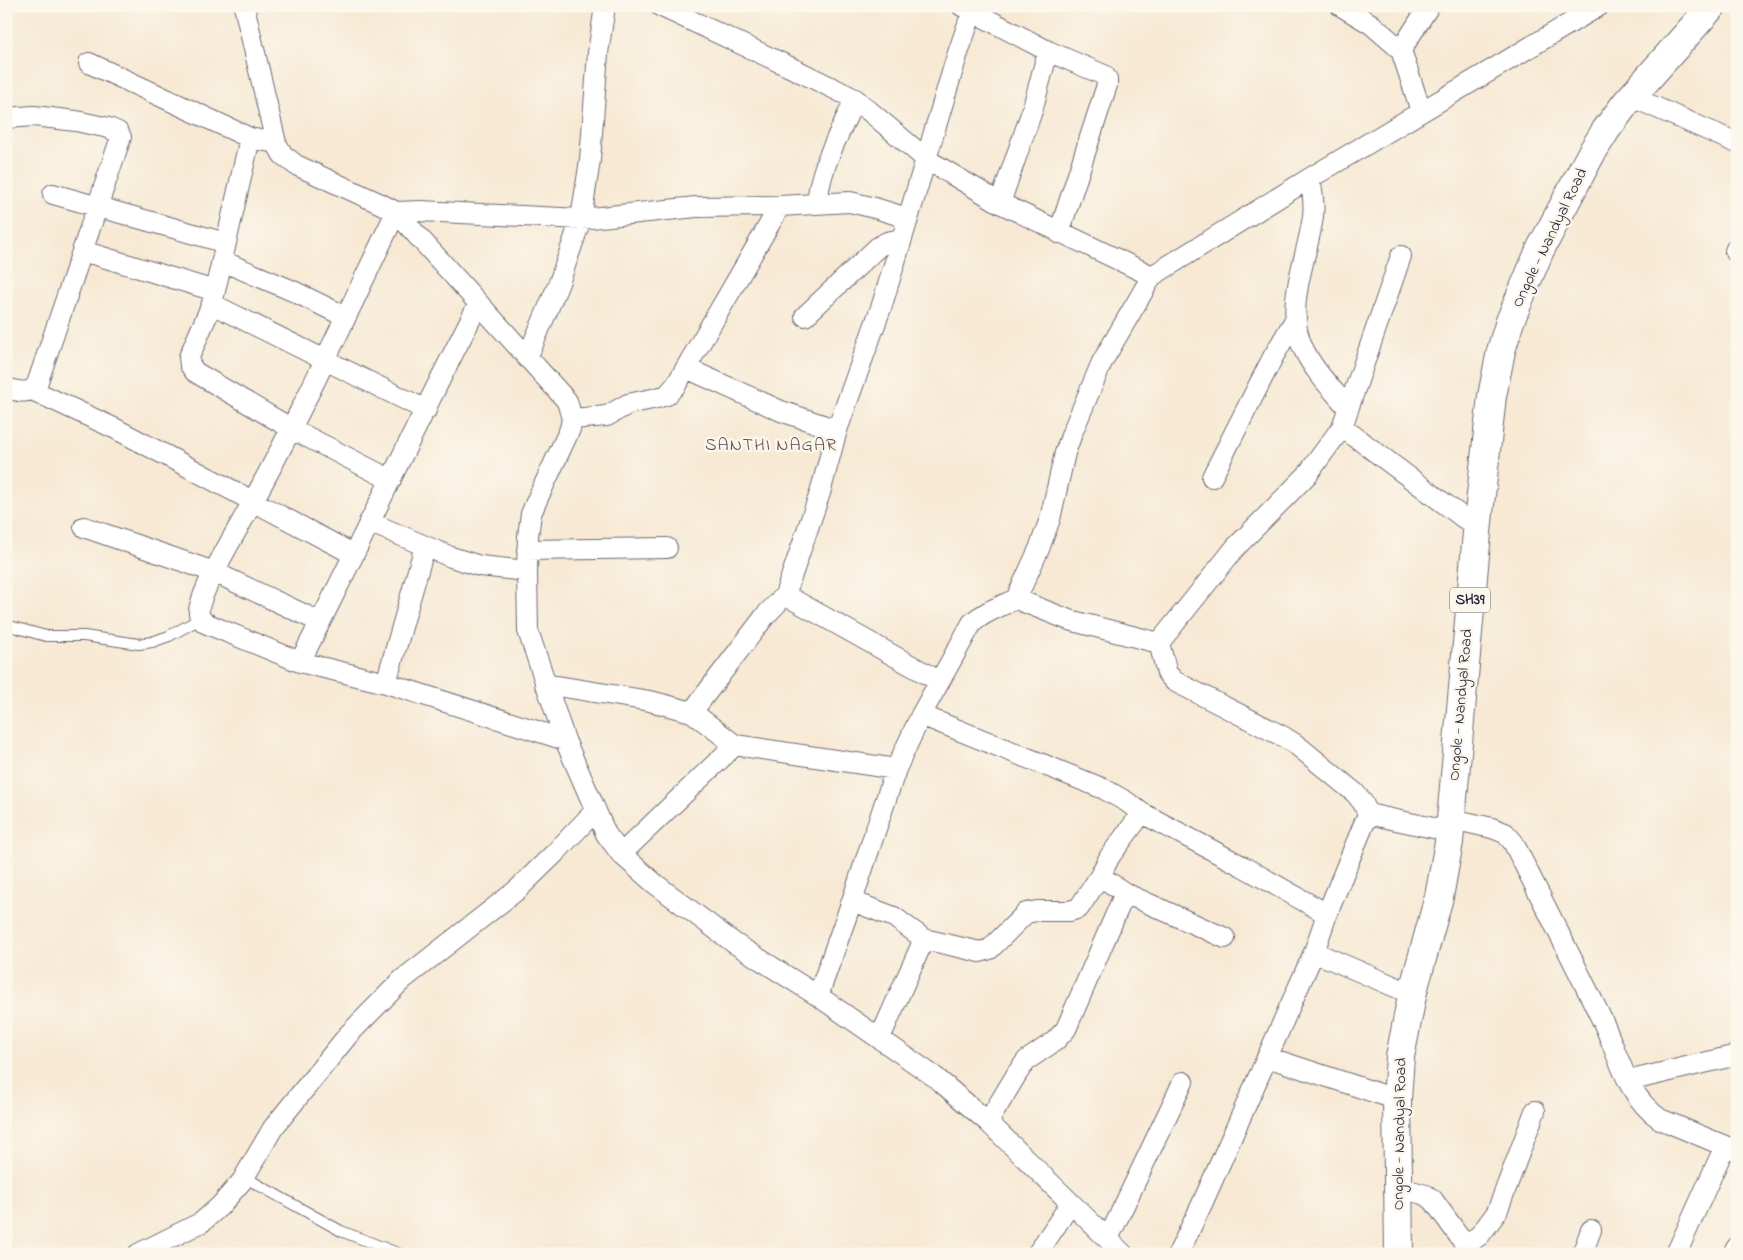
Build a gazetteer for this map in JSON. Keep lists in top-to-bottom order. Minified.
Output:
{"streets":{"main road":["Ongole - Nandyal Road","SH39"]},"districts":["SANTHI NAGAR"]}
